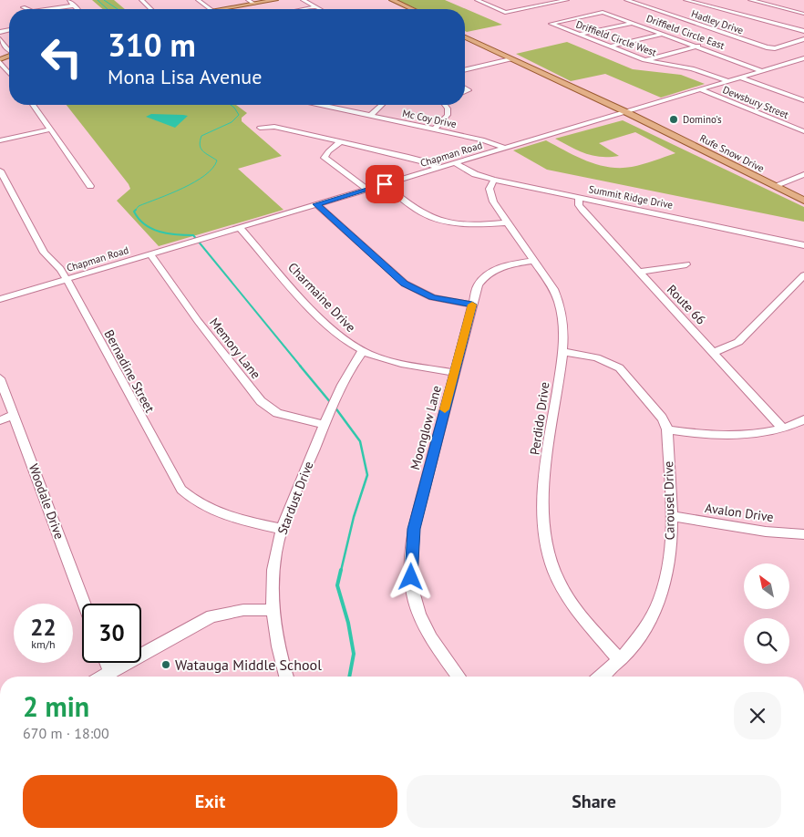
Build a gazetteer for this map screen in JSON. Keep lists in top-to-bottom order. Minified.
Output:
{"streets":{"main road":["Rufe Snow Drive"],"street":["Hadley Drive","Driffield Circle East","Driffield Circle West","Dewsbury Street","Mc Coy Drive","Chapman Road","Summit Ridge Drive","Charmaine Drive","Route 66","Memory Lane","Bernadine Street","Perdido Drive","Moonglow Lane","Stardust Drive","Carousel Drive","Woodale Drive","Avalon Drive"]},"crossings":[["Driffield Circle East","Driffield Circle West"],["Driffield Circle East","Chapman Road"],["Driffield Circle West","Chapman Road"],["Dewsbury Street","Chapman Road"],["Mc Coy Drive","Chapman Road"],["Rufe Snow Drive","Chapman Road"],["Chapman Road","Summit Ridge Drive"],["Chapman Road","Charmaine Drive"],["Chapman Road","Memory Lane"],["Chapman Road","Bernadine Street"],["Summit Ridge Drive","Route 66"],["Summit Ridge Drive","Perdido Drive"],["Charmaine Drive","Moonglow Lane"],["Charmaine Drive","Stardust Drive"],["Memory Lane","Stardust Drive"],["Bernadine Street","Stardust Drive"],["Perdido Drive","Moonglow Lane"],["Perdido Drive","Carousel Drive"],["Carousel Drive","Avalon Drive"]],"places":["Domino's","Watauga Middle School"],"north":"top left","page":{"turn":["310 m","Mona Lisa Avenue"],"speed":"22 km/h","limit":"30","heading":["2 min","670 m · 18:00"],"buttons":["Exit","Share"]}}
